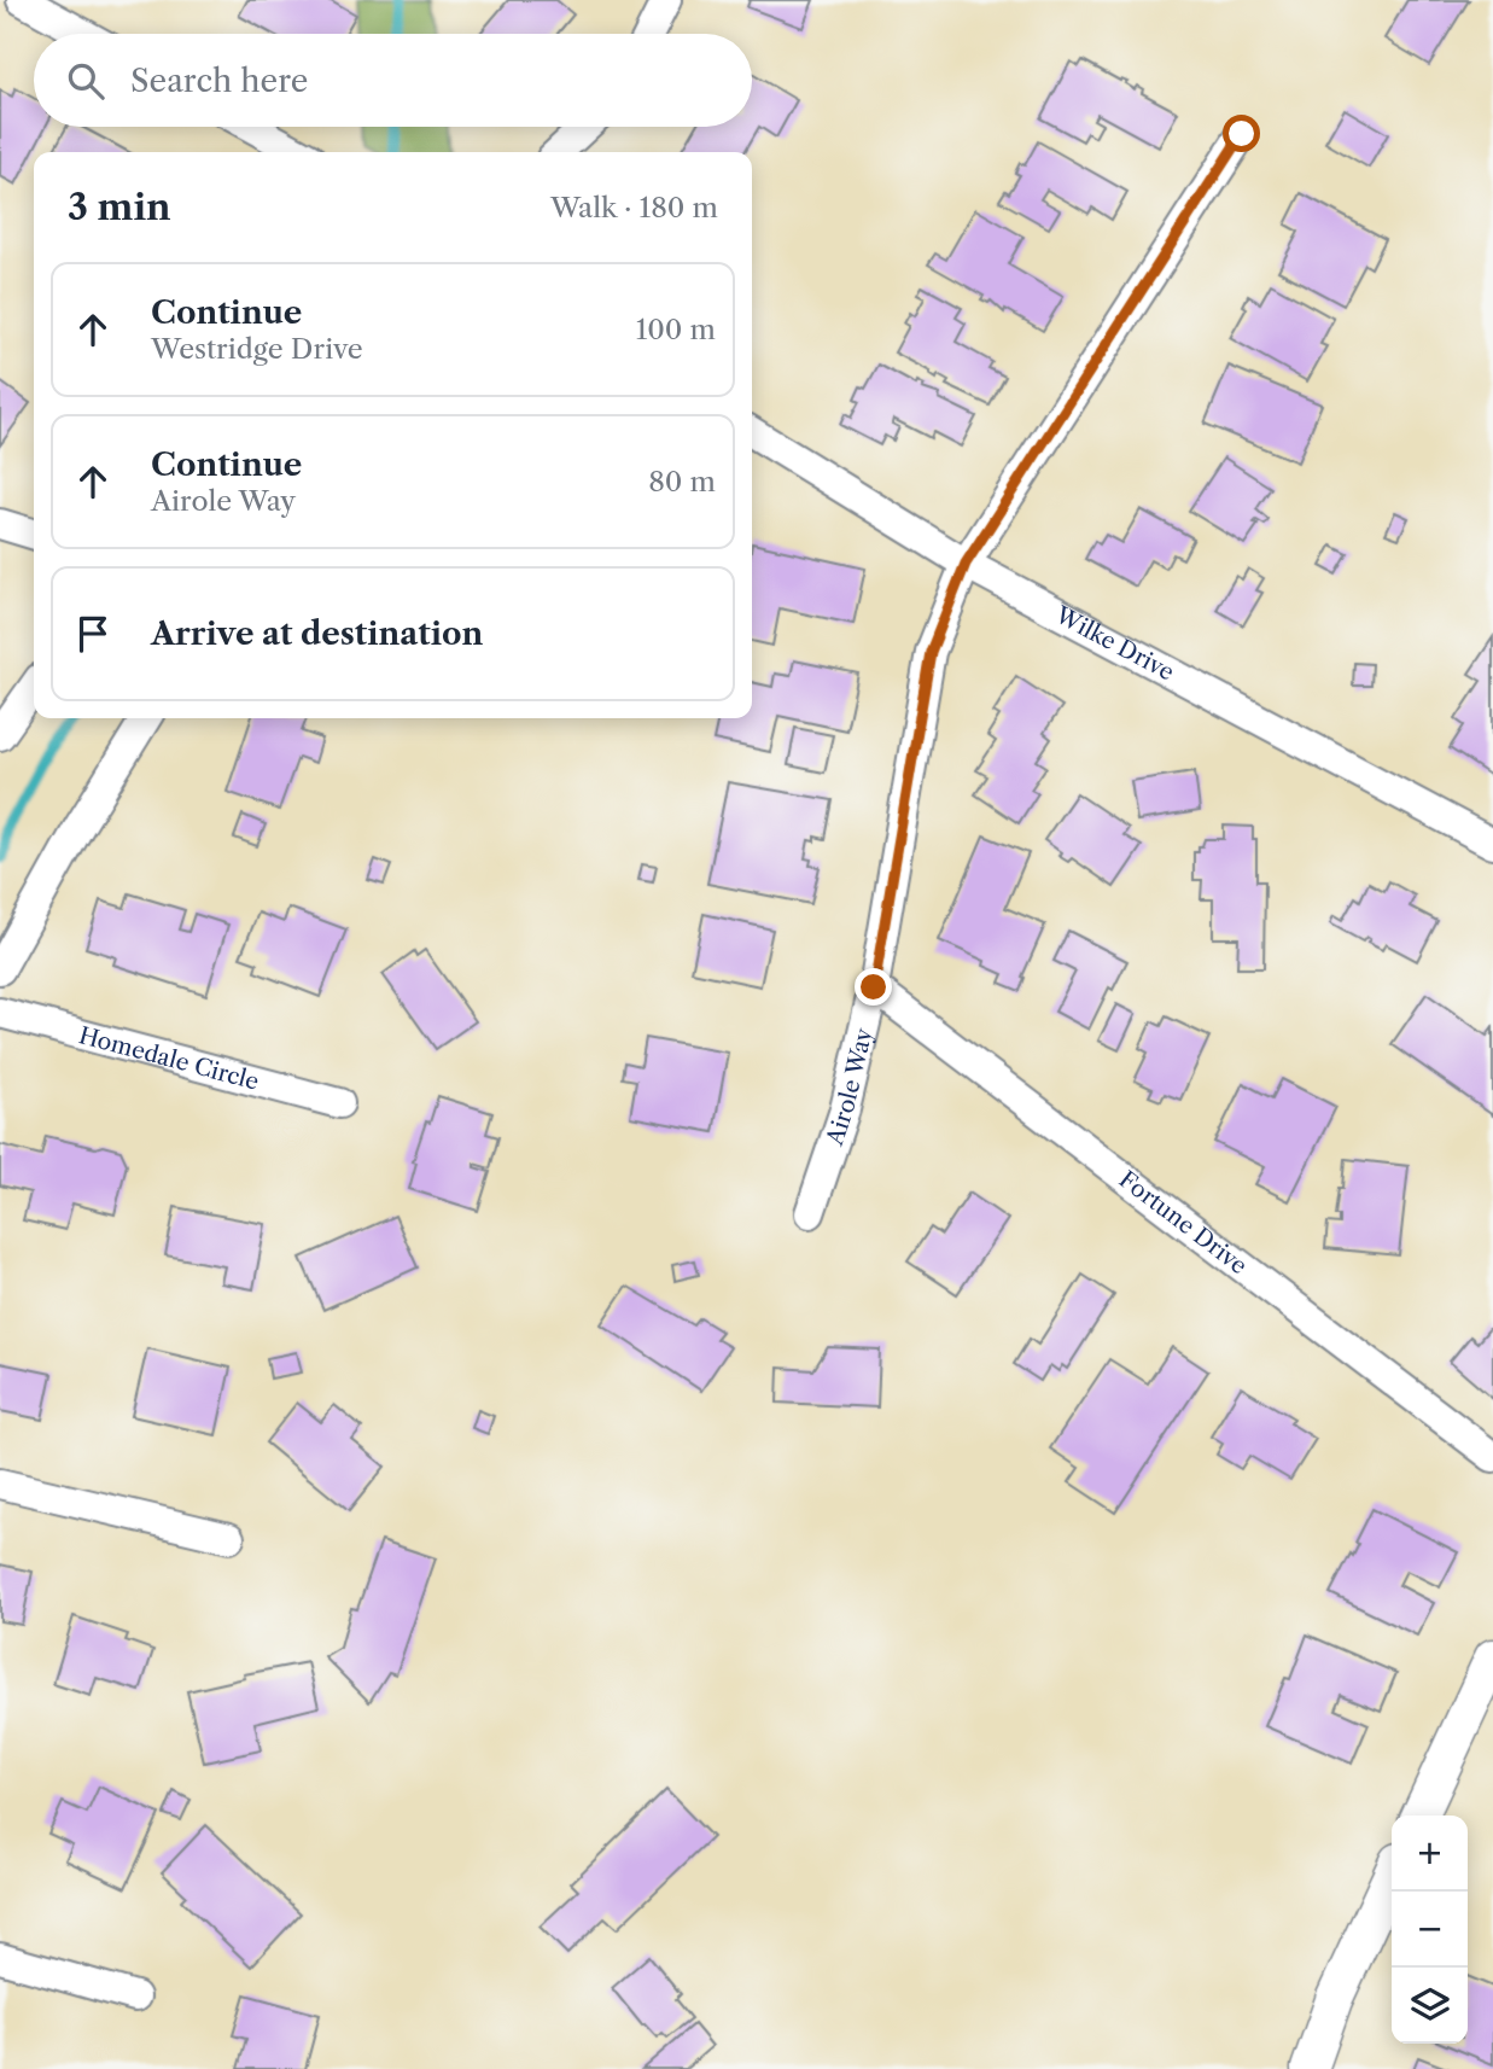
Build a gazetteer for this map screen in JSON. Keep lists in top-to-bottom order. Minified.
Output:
{"streets":{"street":["Wilke Drive","Homedale Circle","Airole Way","Fortune Drive"]},"crossings":[["Wilke Drive","Airole Way"],["Airole Way","Fortune Drive"]],"page":{"search":"Search here","heading":["3 min","Walk · 180 m"],"list":[["Continue","Westridge Drive","100 m"],["Continue","Airole Way","80 m"],"Arrive at destination"],"map_buttons":["+","−"]}}
